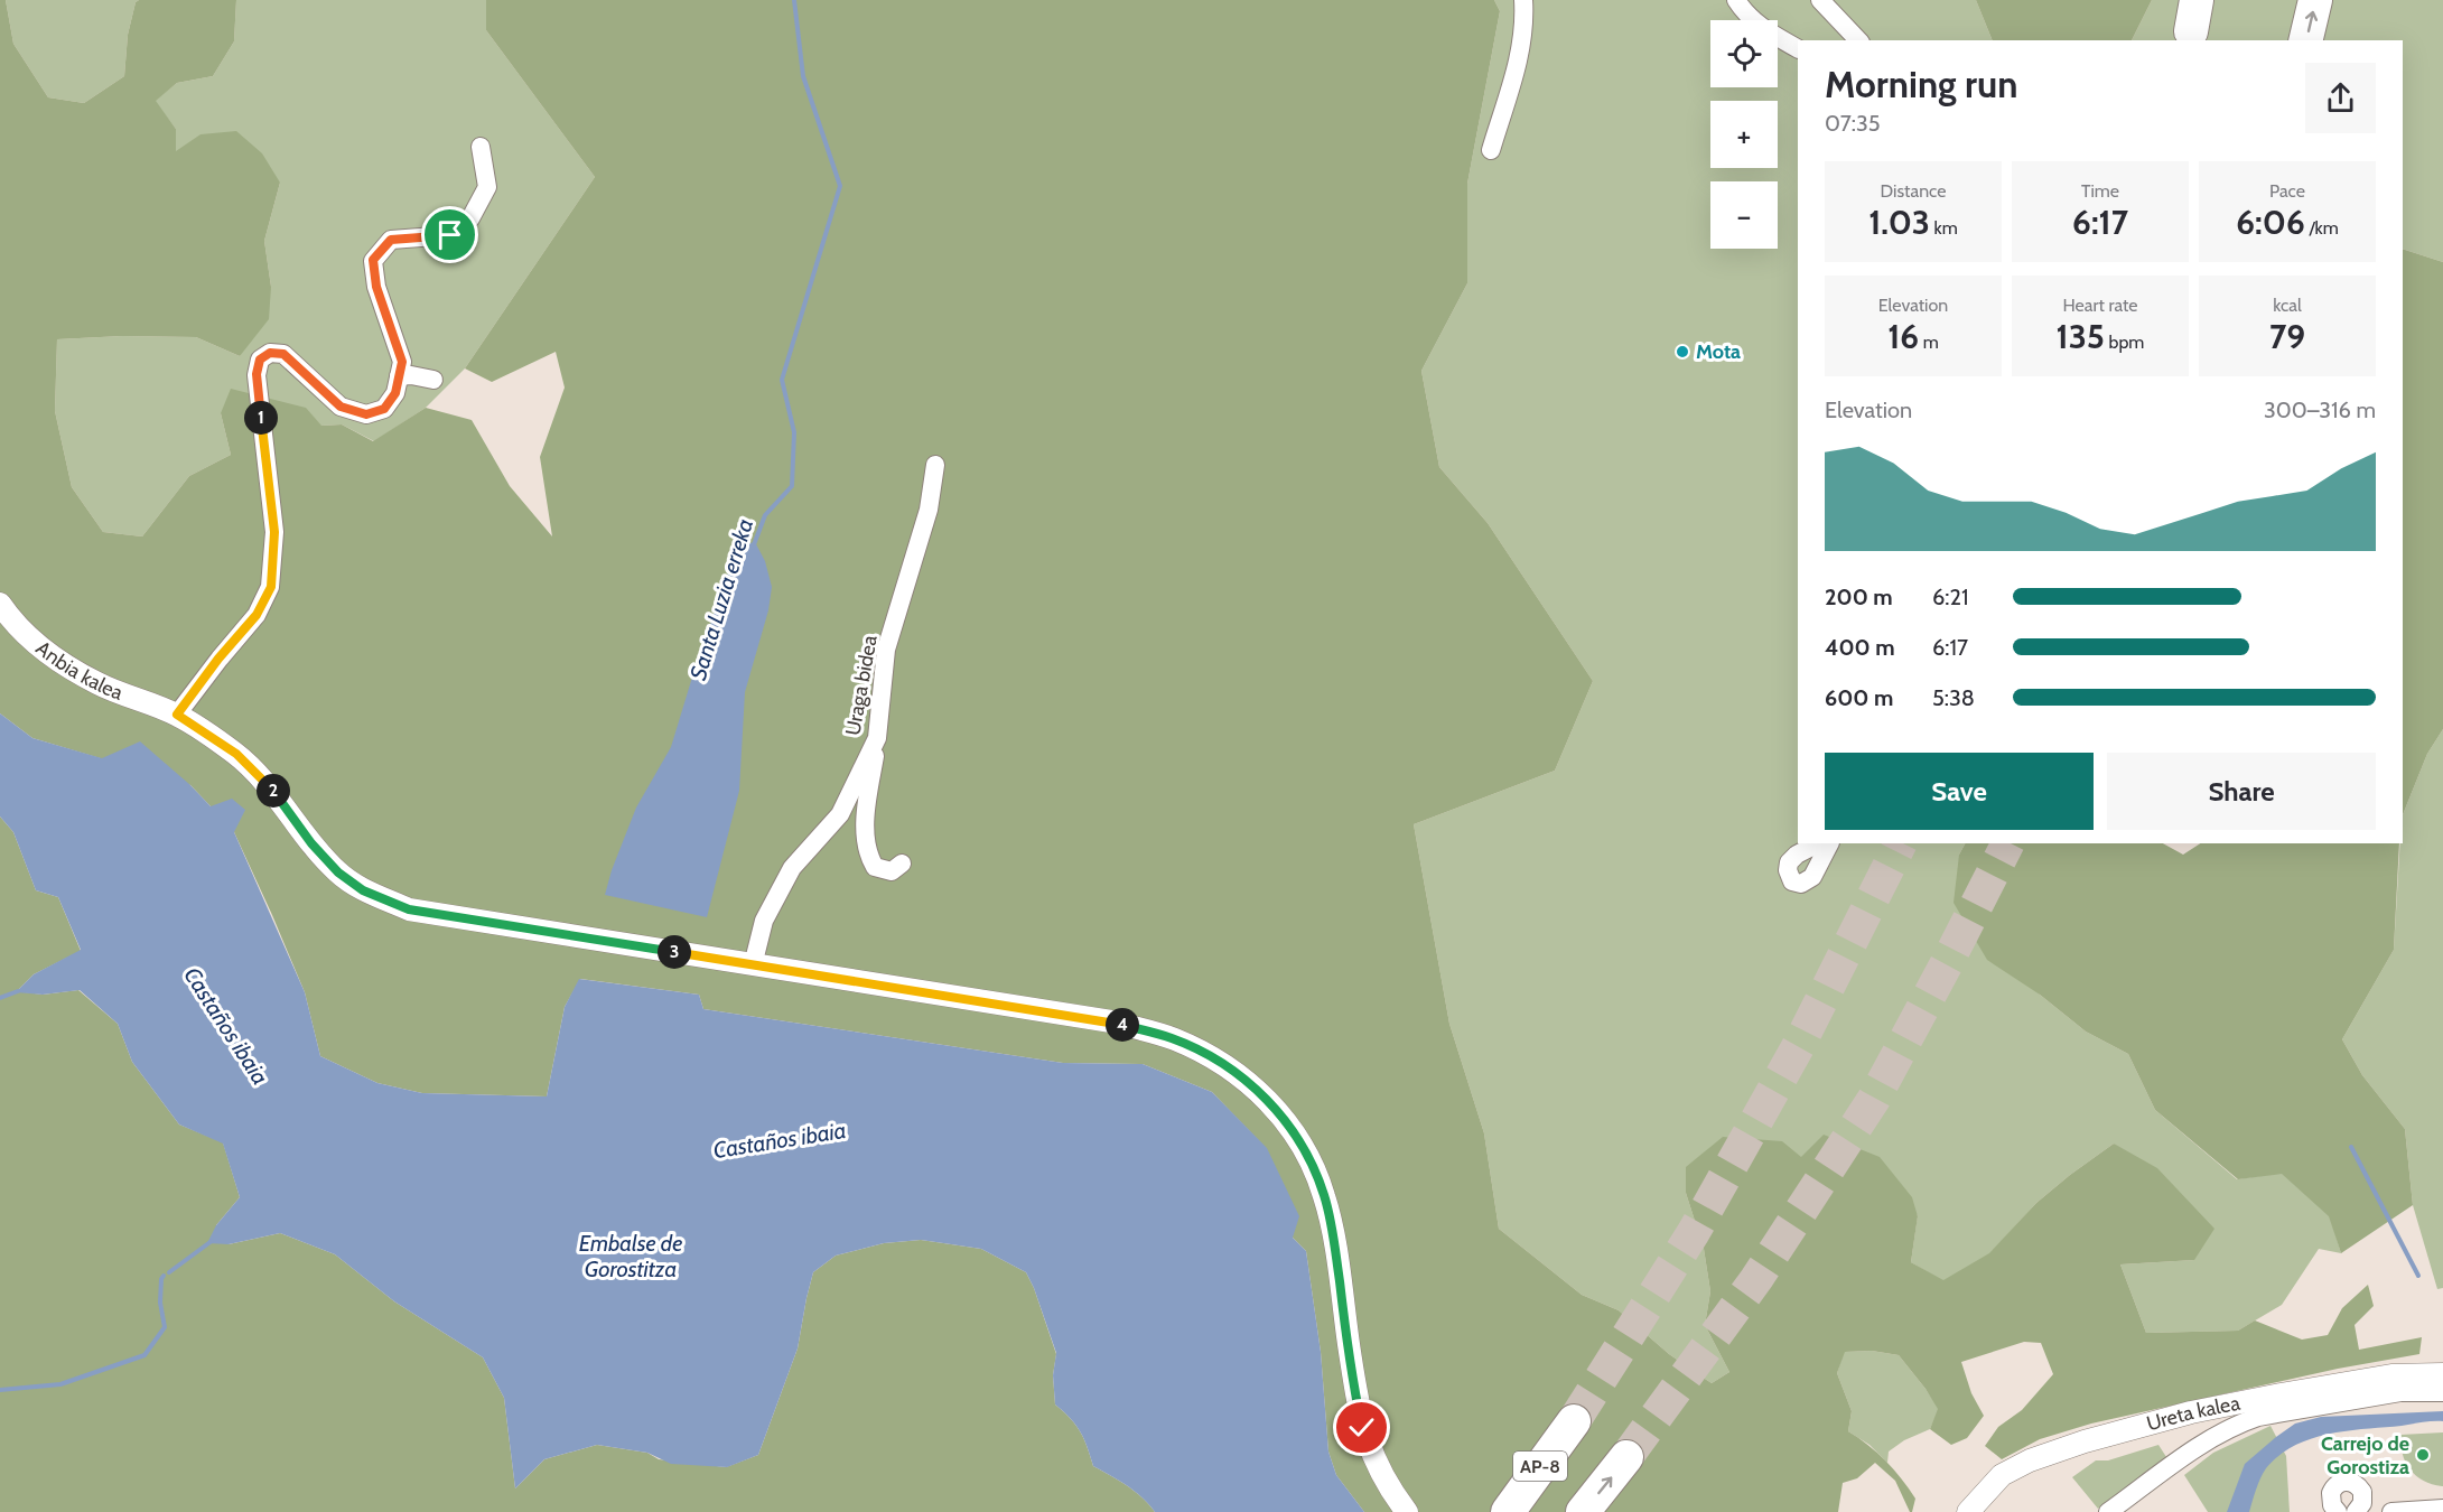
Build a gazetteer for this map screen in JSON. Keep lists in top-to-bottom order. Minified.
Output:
{"streets":{"highway":["AP-8"],"street":["Anbia kalea","Uraga bidea","Ureta kalea"]},"crossings":[["Anbia kalea","Uraga bidea"]],"water":["Santa Luzia erreka","Castaños ibaia","Embalse de Gorostitza"],"places":["Mota","Carrejo de Gorostiza"],"page":{"map_buttons":["+","−"],"heading":["Morning run","07:35"],"stats":[["Distance","1.03 km"],["Time","6:17"],["Pace","6:06 /km"],["Elevation","16 m"],["Heart rate","135 bpm"],["kcal","79"]],"chart":["Elevation","300–316 m"],"pins":["1","2","3","4"],"list":[{"name":"200 m","note":"6:21"},{"name":"400 m","note":"6:17"},{"name":"600 m","note":"5:38"}],"buttons":["Save","Share"]}}
